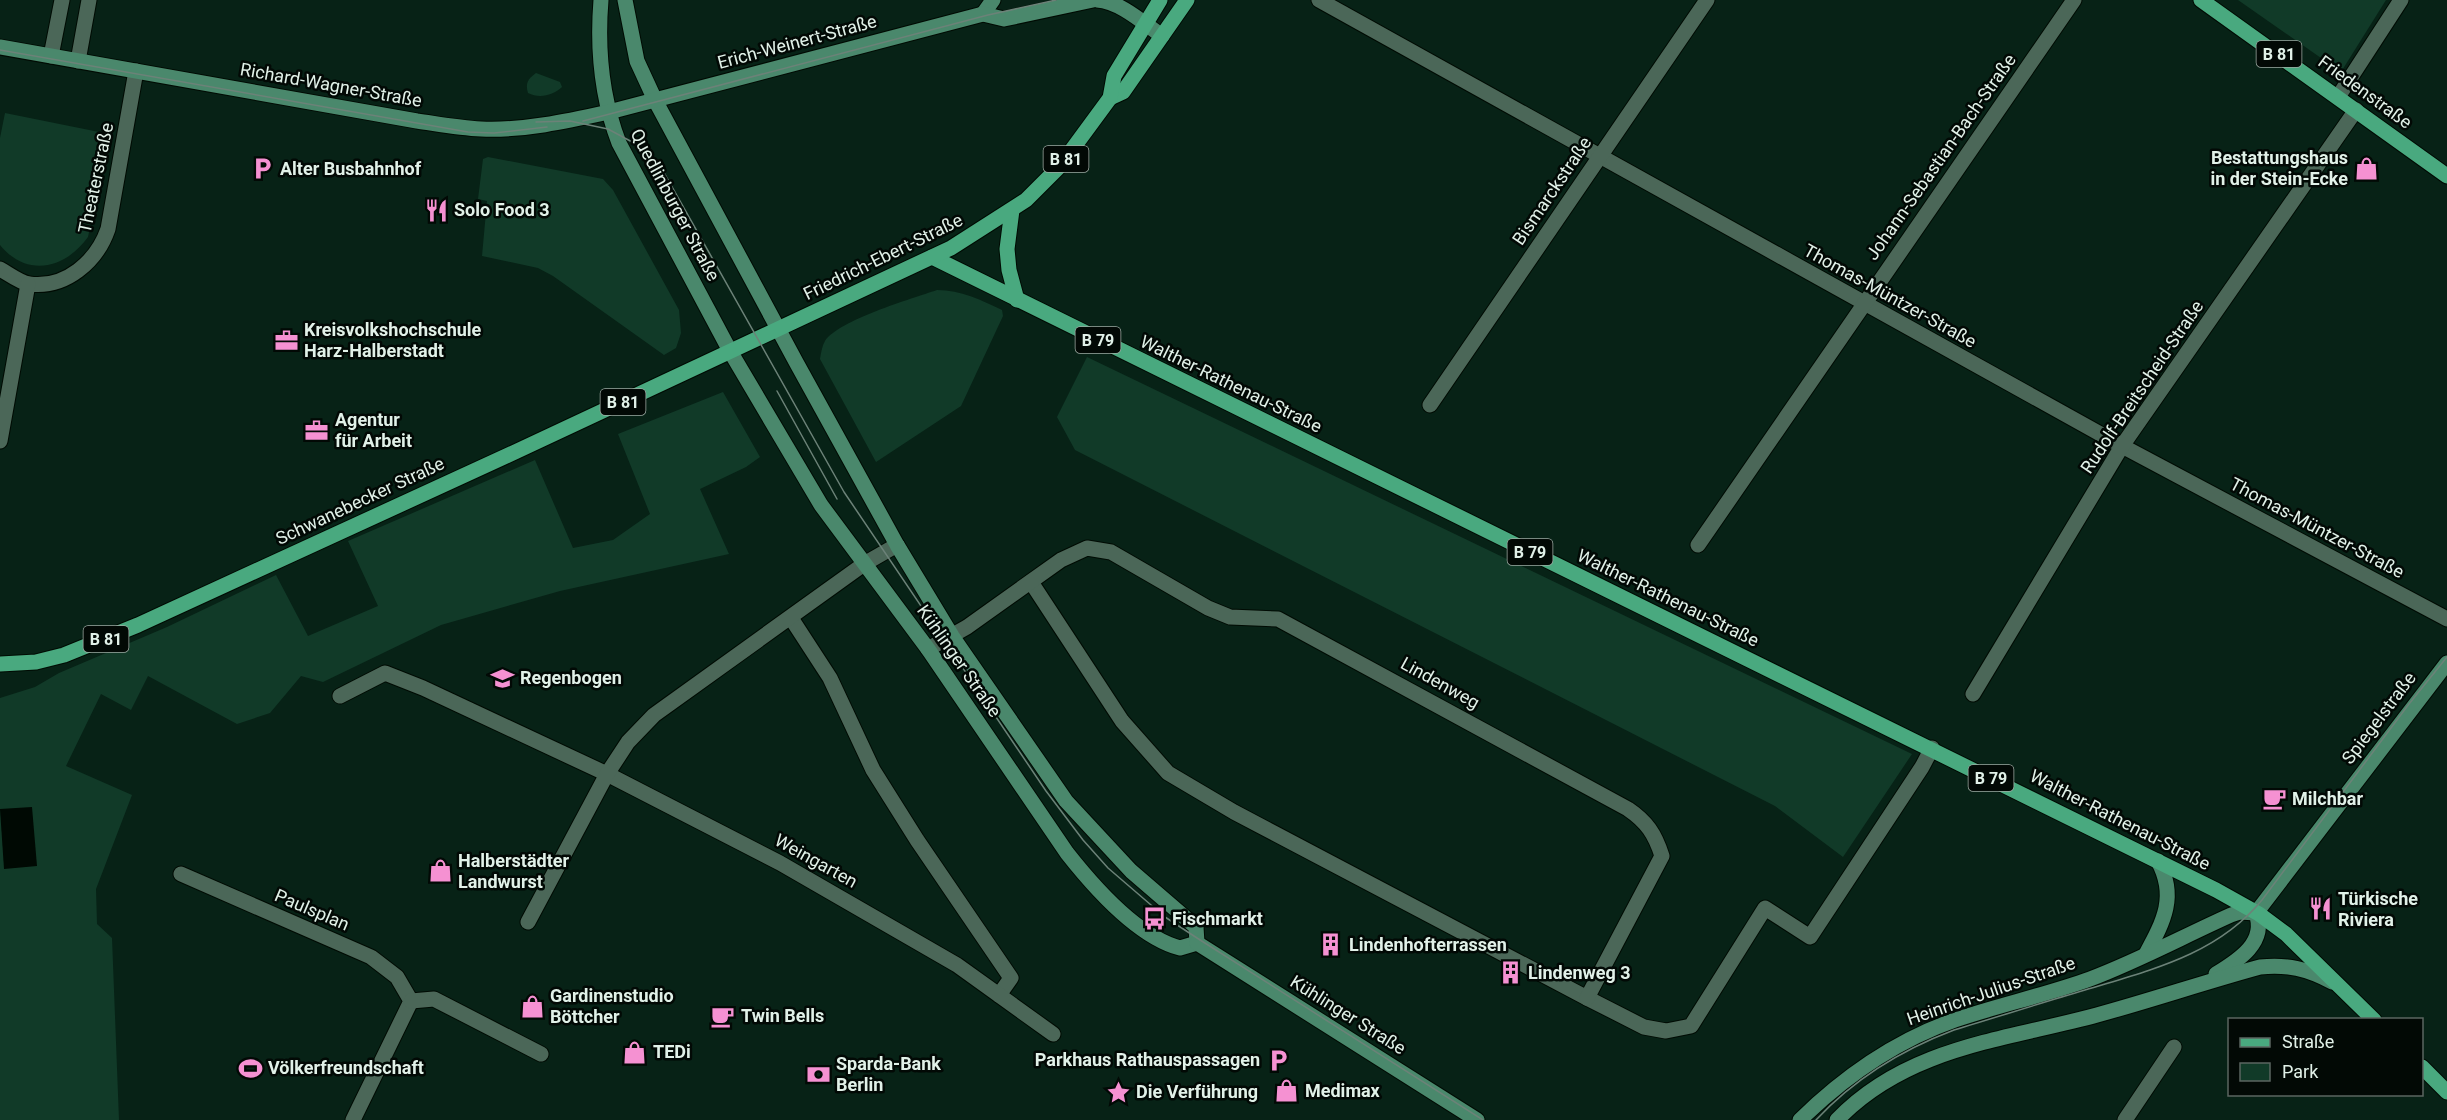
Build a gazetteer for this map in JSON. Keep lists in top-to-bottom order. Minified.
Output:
{"streets":{"main road":["B 81","Friedenstraße","Friedrich-Ebert-Straße","B 79","Walther-Rathenau-Straße","Schwanebecker Straße"],"street":["Erich-Weinert-Straße","Richard-Wagner-Straße","Johann-Sebastian-Bach-Straße","Theaterstraße","Bismarckstraße","Quedlinburger Straße","Thomas-Müntzer-Straße","Rudolf-Breitscheid-Straße","Kühlinger Straße","Lindenweg","Spiegelstraße","Weingarten","Paulsplan","Heinrich-Julius-Straße"]},"crossings":[["Erich-Weinert-Straße","Richard-Wagner-Straße"],["Erich-Weinert-Straße","Quedlinburger Straße"],["Erich-Weinert-Straße","Friedrich-Ebert-Straße"],["Richard-Wagner-Straße","Theaterstraße"],["Richard-Wagner-Straße","Quedlinburger Straße"],["Friedenstraße","Rudolf-Breitscheid-Straße"],["Johann-Sebastian-Bach-Straße","Thomas-Müntzer-Straße"],["Bismarckstraße","Thomas-Müntzer-Straße"],["Quedlinburger Straße","Friedrich-Ebert-Straße"],["Quedlinburger Straße","Schwanebecker Straße"],["Quedlinburger Straße","Kühlinger Straße"],["Friedrich-Ebert-Straße","Walther-Rathenau-Straße"],["Friedrich-Ebert-Straße","Schwanebecker Straße"],["Friedrich-Ebert-Straße","Kühlinger Straße"],["Thomas-Müntzer-Straße","Rudolf-Breitscheid-Straße"],["B 79","Walther-Rathenau-Straße"],["B 79","Spiegelstraße"],["B 79","Heinrich-Julius-Straße"],["Walther-Rathenau-Straße","Spiegelstraße"],["Walther-Rathenau-Straße","Heinrich-Julius-Straße"],["Schwanebecker Straße","Kühlinger Straße"],["Kühlinger Straße","Lindenweg"],["Spiegelstraße","Heinrich-Julius-Straße"]],"places":{"shop":["Bestattungshaus in der Stein-Ecke","Halberstädter Landwurst","Gardinenstudio Böttcher","TEDi","Medimax"],"parking":["Alter Busbahnhof","Parkhaus Rathauspassagen"],"restaurant":["Solo Food 3","Türkische Riviera"],"office":["Kreisvolkshochschule Harz-Halberstadt","Agentur für Arbeit"],"school or university":["Regenbogen"],"cafe":["Milchbar","Twin Bells"],"bus stop":["Fischmarkt"],"building":["Lindenhofterrassen","Lindenweg 3"],"sports":["Völkerfreundschaft"],"bank":["Sparda-Bank Berlin"],"place":["Die Verführung"]},"legend":["Straße","Park"]}
